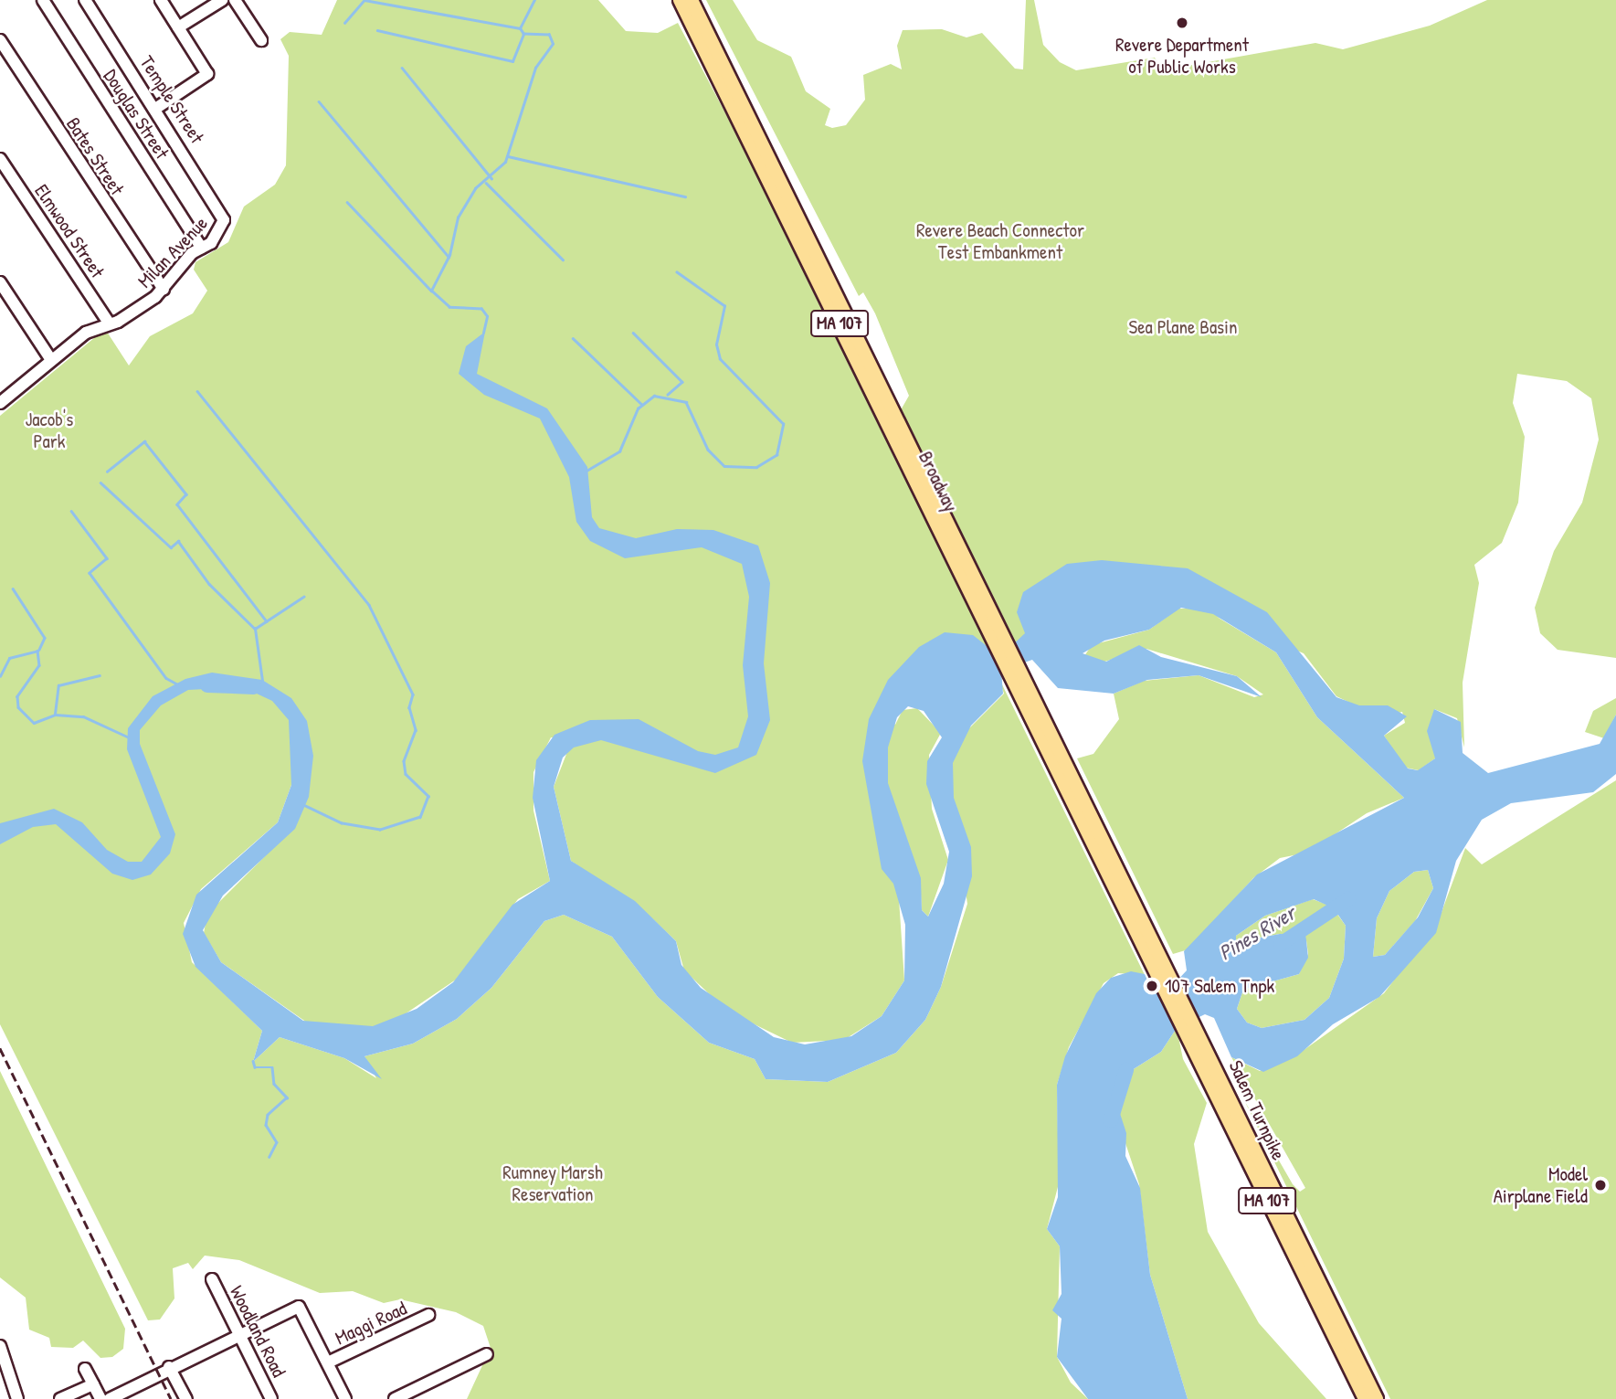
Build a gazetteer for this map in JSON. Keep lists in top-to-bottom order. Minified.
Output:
{"streets":{"main road":["MA 107","Broadway","Salem Turnpike"],"street":["Temple Street","Douglas Street","Bates Street","Elmwood Street","Milan Avenue","Maggi Road","Woodland Road"]},"crossings":[["Temple Street","Milan Avenue"],["Douglas Street","Milan Avenue"],["Bates Street","Milan Avenue"],["Elmwood Street","Milan Avenue"],["Broadway","Salem Turnpike"]],"water":["Pines River"],"parks":["Revere Beach Connector Test Embankment","Sea Plane Basin","Jacob's Park","Rumney Marsh Reservation"],"places":["Revere Department of Public Works","107 Salem Tnpk","Model Airplane Field"]}
